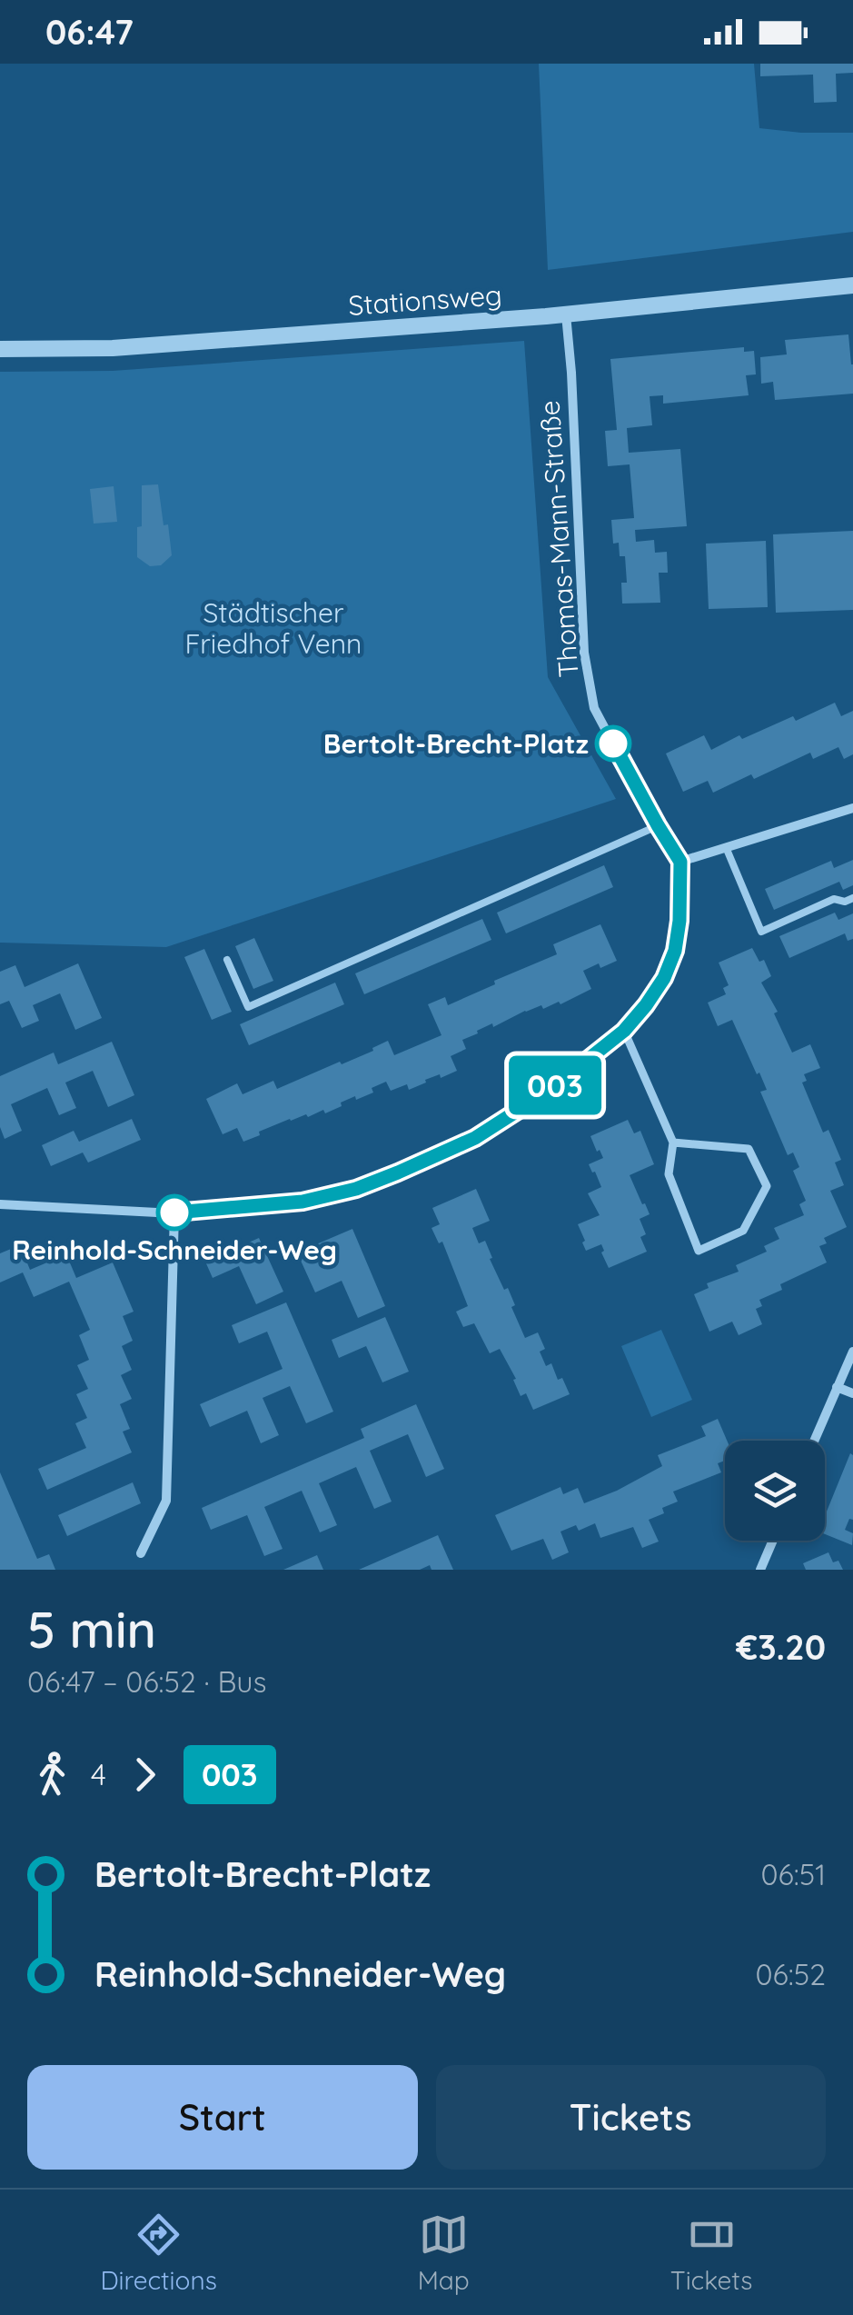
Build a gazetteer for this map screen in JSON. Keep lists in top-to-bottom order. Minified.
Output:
{"streets":{"street":["Stationsweg","Thomas-Mann-Straße"]},"crossings":[["Stationsweg","Thomas-Mann-Straße"]],"parks":["Städtischer Friedhof Venn"],"places":["Bertolt-Brecht-Platz","Reinhold-Schneider-Weg"],"lines":["bus line 003"],"page":{"status":"06:47","on_map":"003","heading":["5 min","06:47 – 06:52 · Bus","€3.20"],"legs":["4","003"],"list":[{"name":"Bertolt-Brecht-Platz","value":"06:51"},{"name":"Reinhold-Schneider-Weg","value":"06:52"}],"buttons":["Start","Tickets"],"tabs":["Directions","Map","Tickets"]}}
